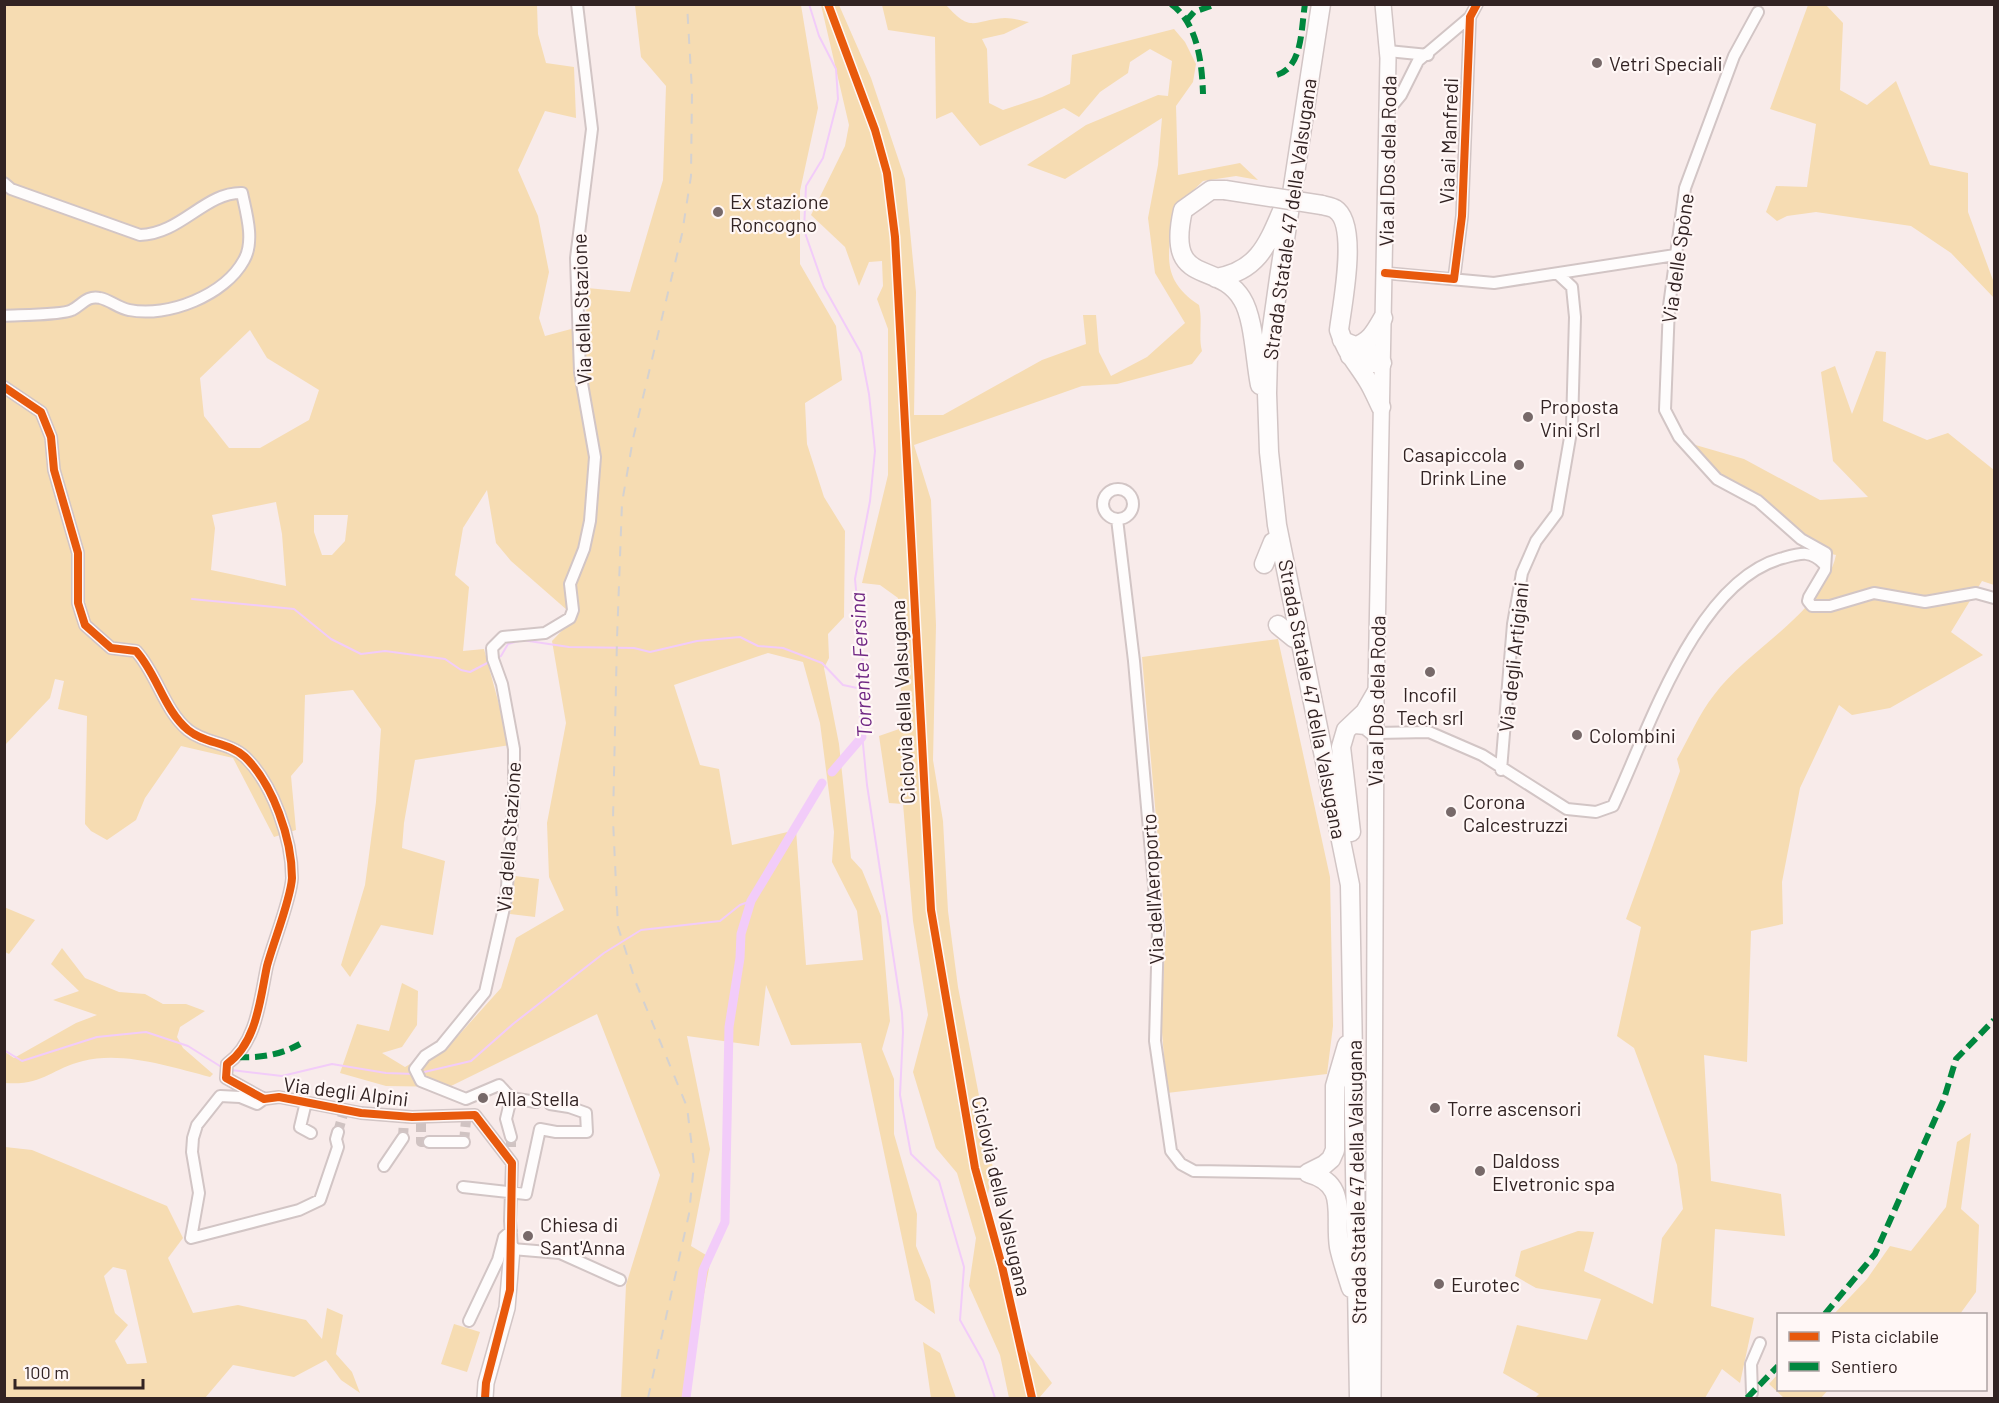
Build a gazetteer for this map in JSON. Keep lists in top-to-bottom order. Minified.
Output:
{"streets":{"highway":["Strada Statale 47 della Valsugana"],"main road":["Via al Dos dela Roda"],"street":["Via ai Manfredi","Via delle Spòne","Via della Stazione","Via degli Artigiani","Via dell'Aeroporto","Via degli Alpini"],"cycle path":["Ciclovia della Valsugana"]},"crossings":[["Via ai Manfredi","Via al Dos dela Roda"],["Via al Dos dela Roda","Via degli Artigiani"],["Via delle Spòne","Via degli Artigiani"]],"water":["Torrente Fersina"],"places":["Vetri Speciali","Ex stazione Roncogno","Proposta Vini Srl","Casapiccola Drink Line","Incofil Tech srl","Colombini","Corona Calcestruzzi","Alla Stella","Torre ascensori","Daldoss Elvetronic spa","Chiesa di Sant'Anna","Eurotec"],"legend":["Pista ciclabile","Sentiero"],"scale_bar":"100 m"}
